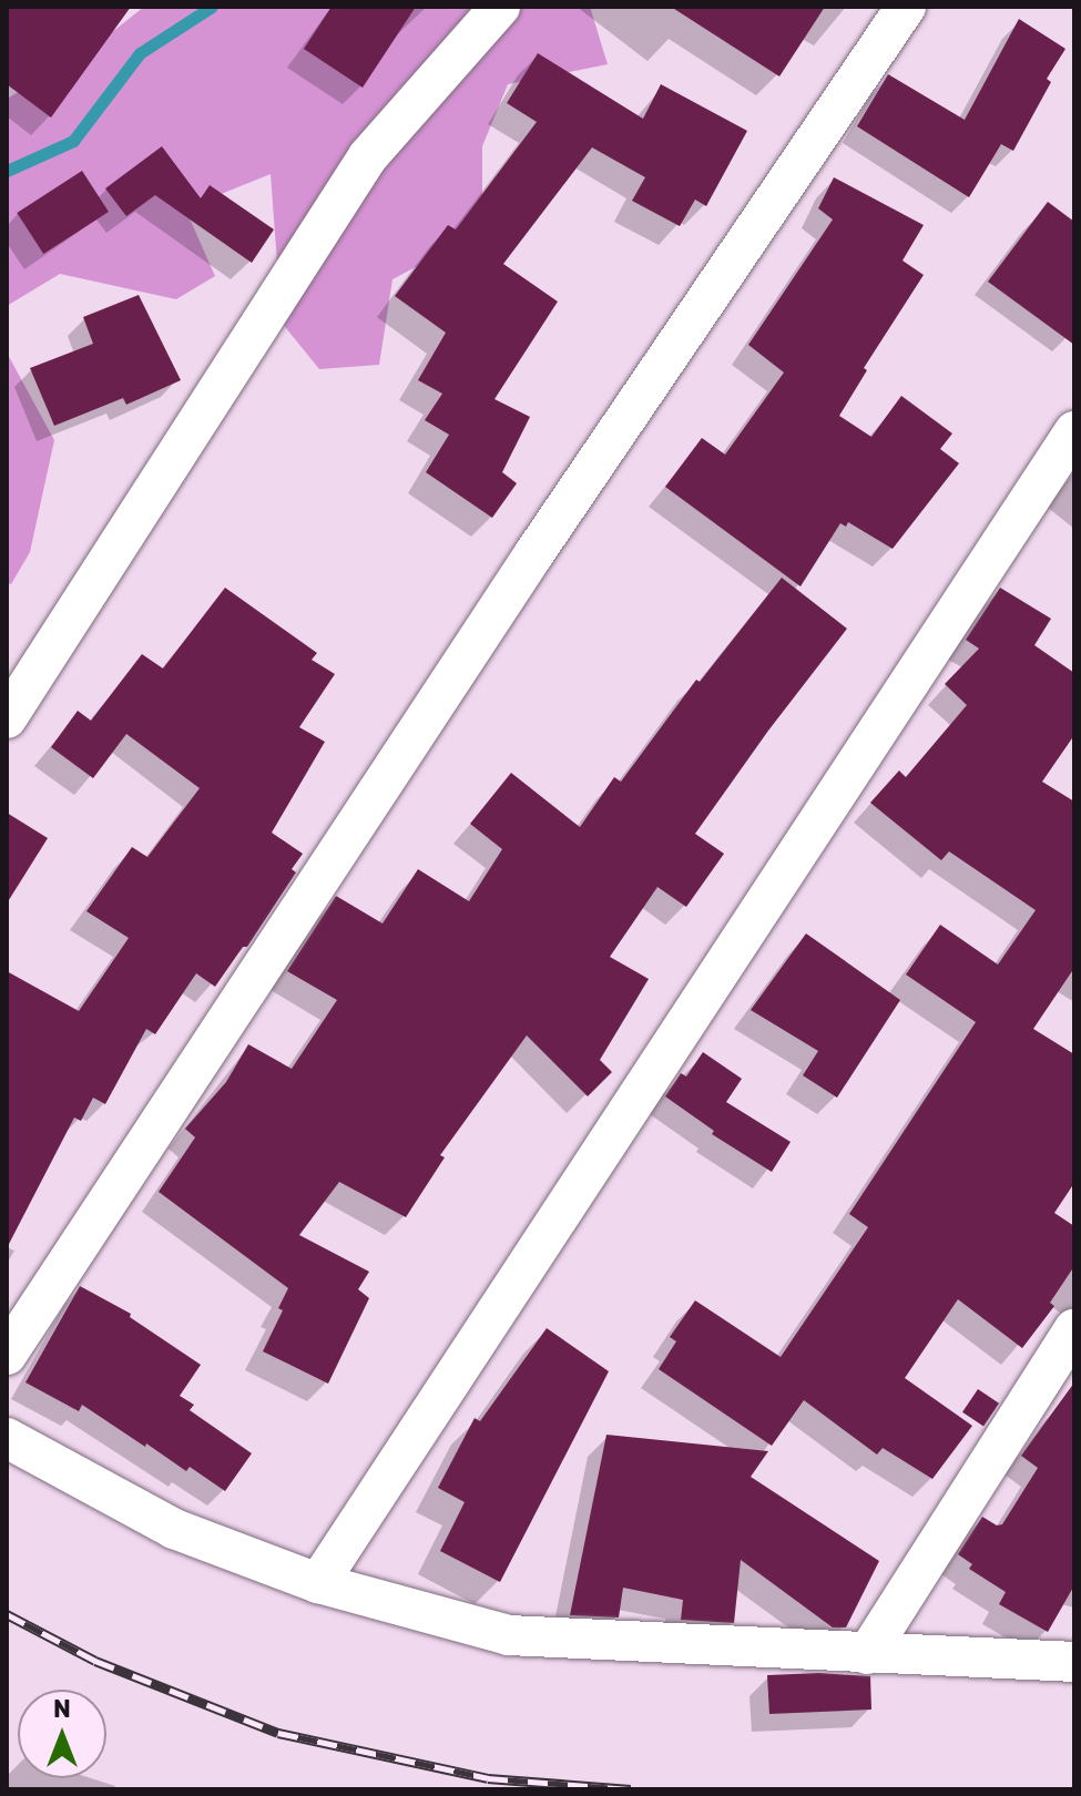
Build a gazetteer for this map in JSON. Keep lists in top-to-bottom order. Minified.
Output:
{"north":"top"}
